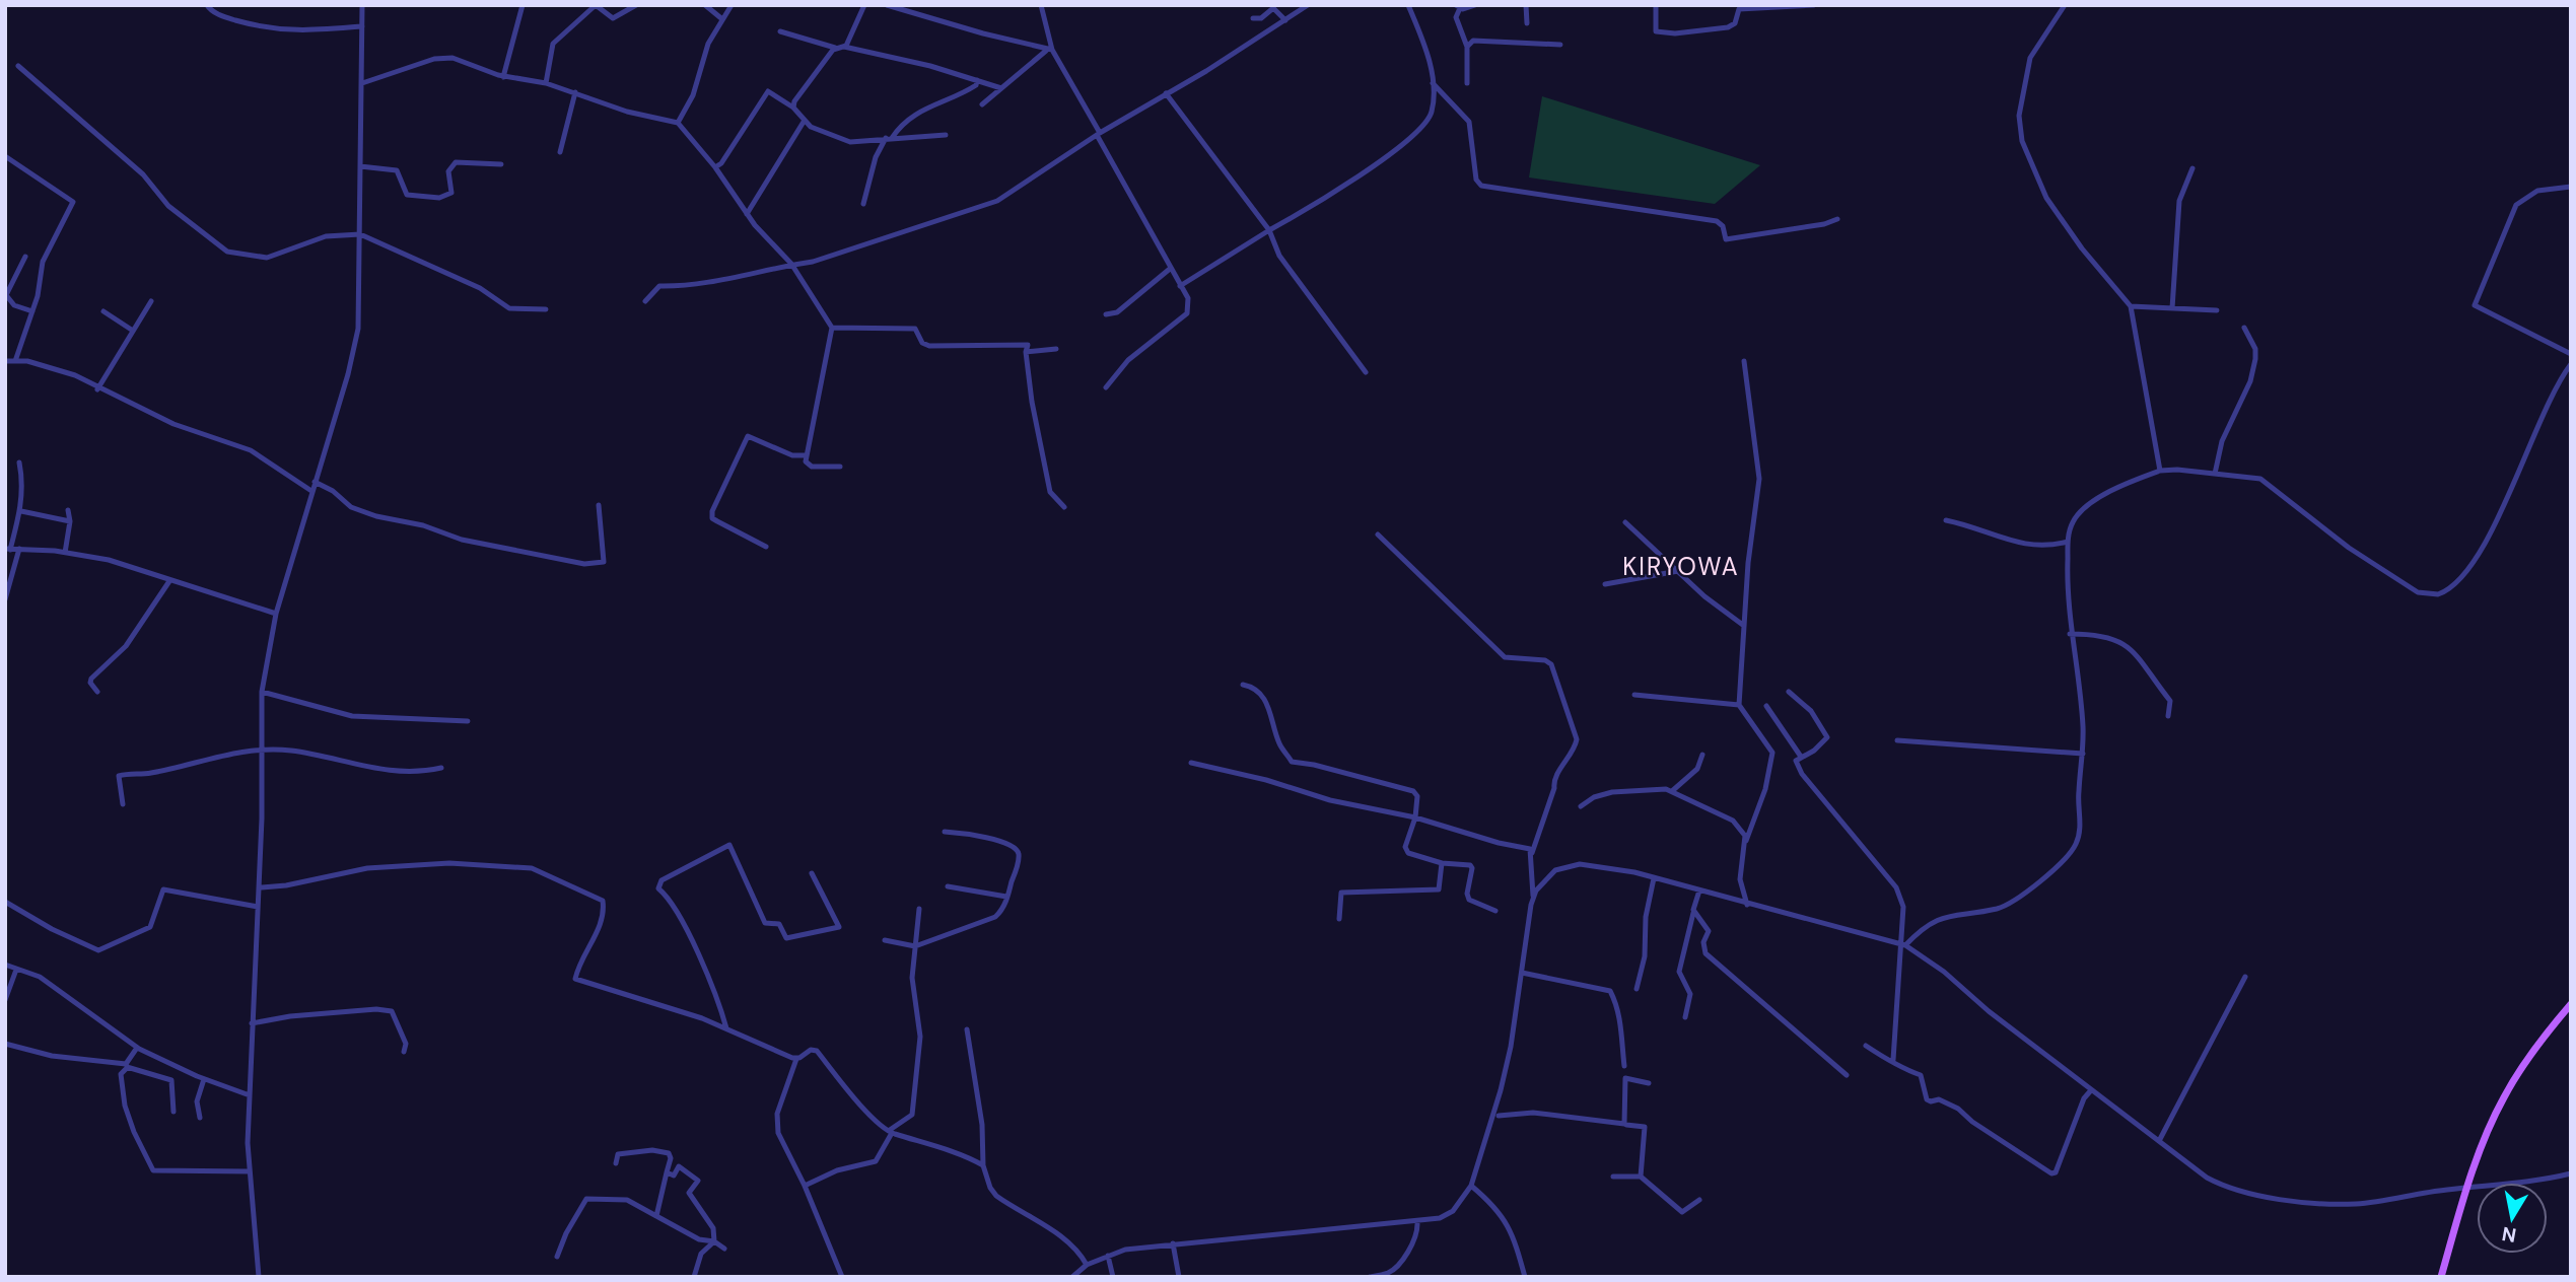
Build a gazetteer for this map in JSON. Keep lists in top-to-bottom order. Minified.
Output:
{"districts":["KIRYOWA"],"north":"bottom"}
